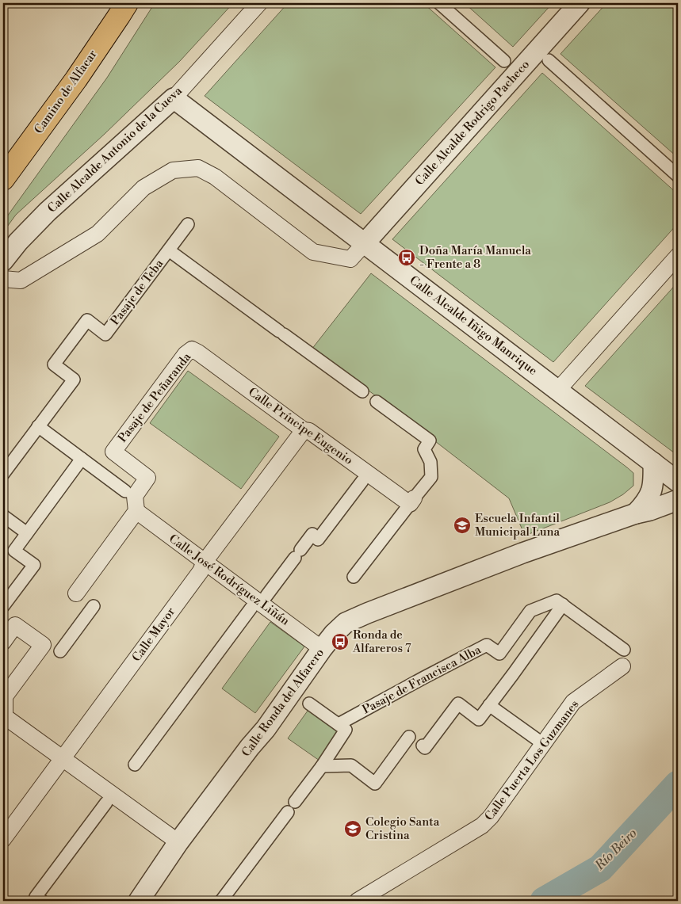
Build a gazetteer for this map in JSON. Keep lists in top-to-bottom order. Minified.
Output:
{"streets":{"main road":["Camino de Alfacar"],"street":["Calle Alcalde Rodrigo Pacheco","Calle Alcalde Antonio de la Cueva","Pasaje de Teba","Calle Alcalde Iñigo Manrique","Pasaje de Peñaranda","Calle Príncipe Eugenio","Calle José Rodríguez Liñán","Calle Mayor","Pasaje de Francisca Alba","Calle Ronda del Alfarero","Calle Puerta Los Guzmanes"]},"crossings":[["Calle Alcalde Rodrigo Pacheco","Calle Alcalde Iñigo Manrique"],["Calle Alcalde Antonio de la Cueva","Calle Alcalde Iñigo Manrique"],["Pasaje de Peñaranda","Calle Príncipe Eugenio"],["Pasaje de Peñaranda","Calle José Rodríguez Liñán"],["Calle Príncipe Eugenio","Calle Mayor"],["Calle José Rodríguez Liñán","Calle Mayor"],["Calle José Rodríguez Liñán","Calle Ronda del Alfarero"]],"water":["Río Beiro"],"places":{"bus stop":["Doña María Manuela - Frente a 8","Ronda de Alfareros 7"],"school or university":["Escuela Infantil Municipal Luna","Colegio Santa Cristina"]}}
